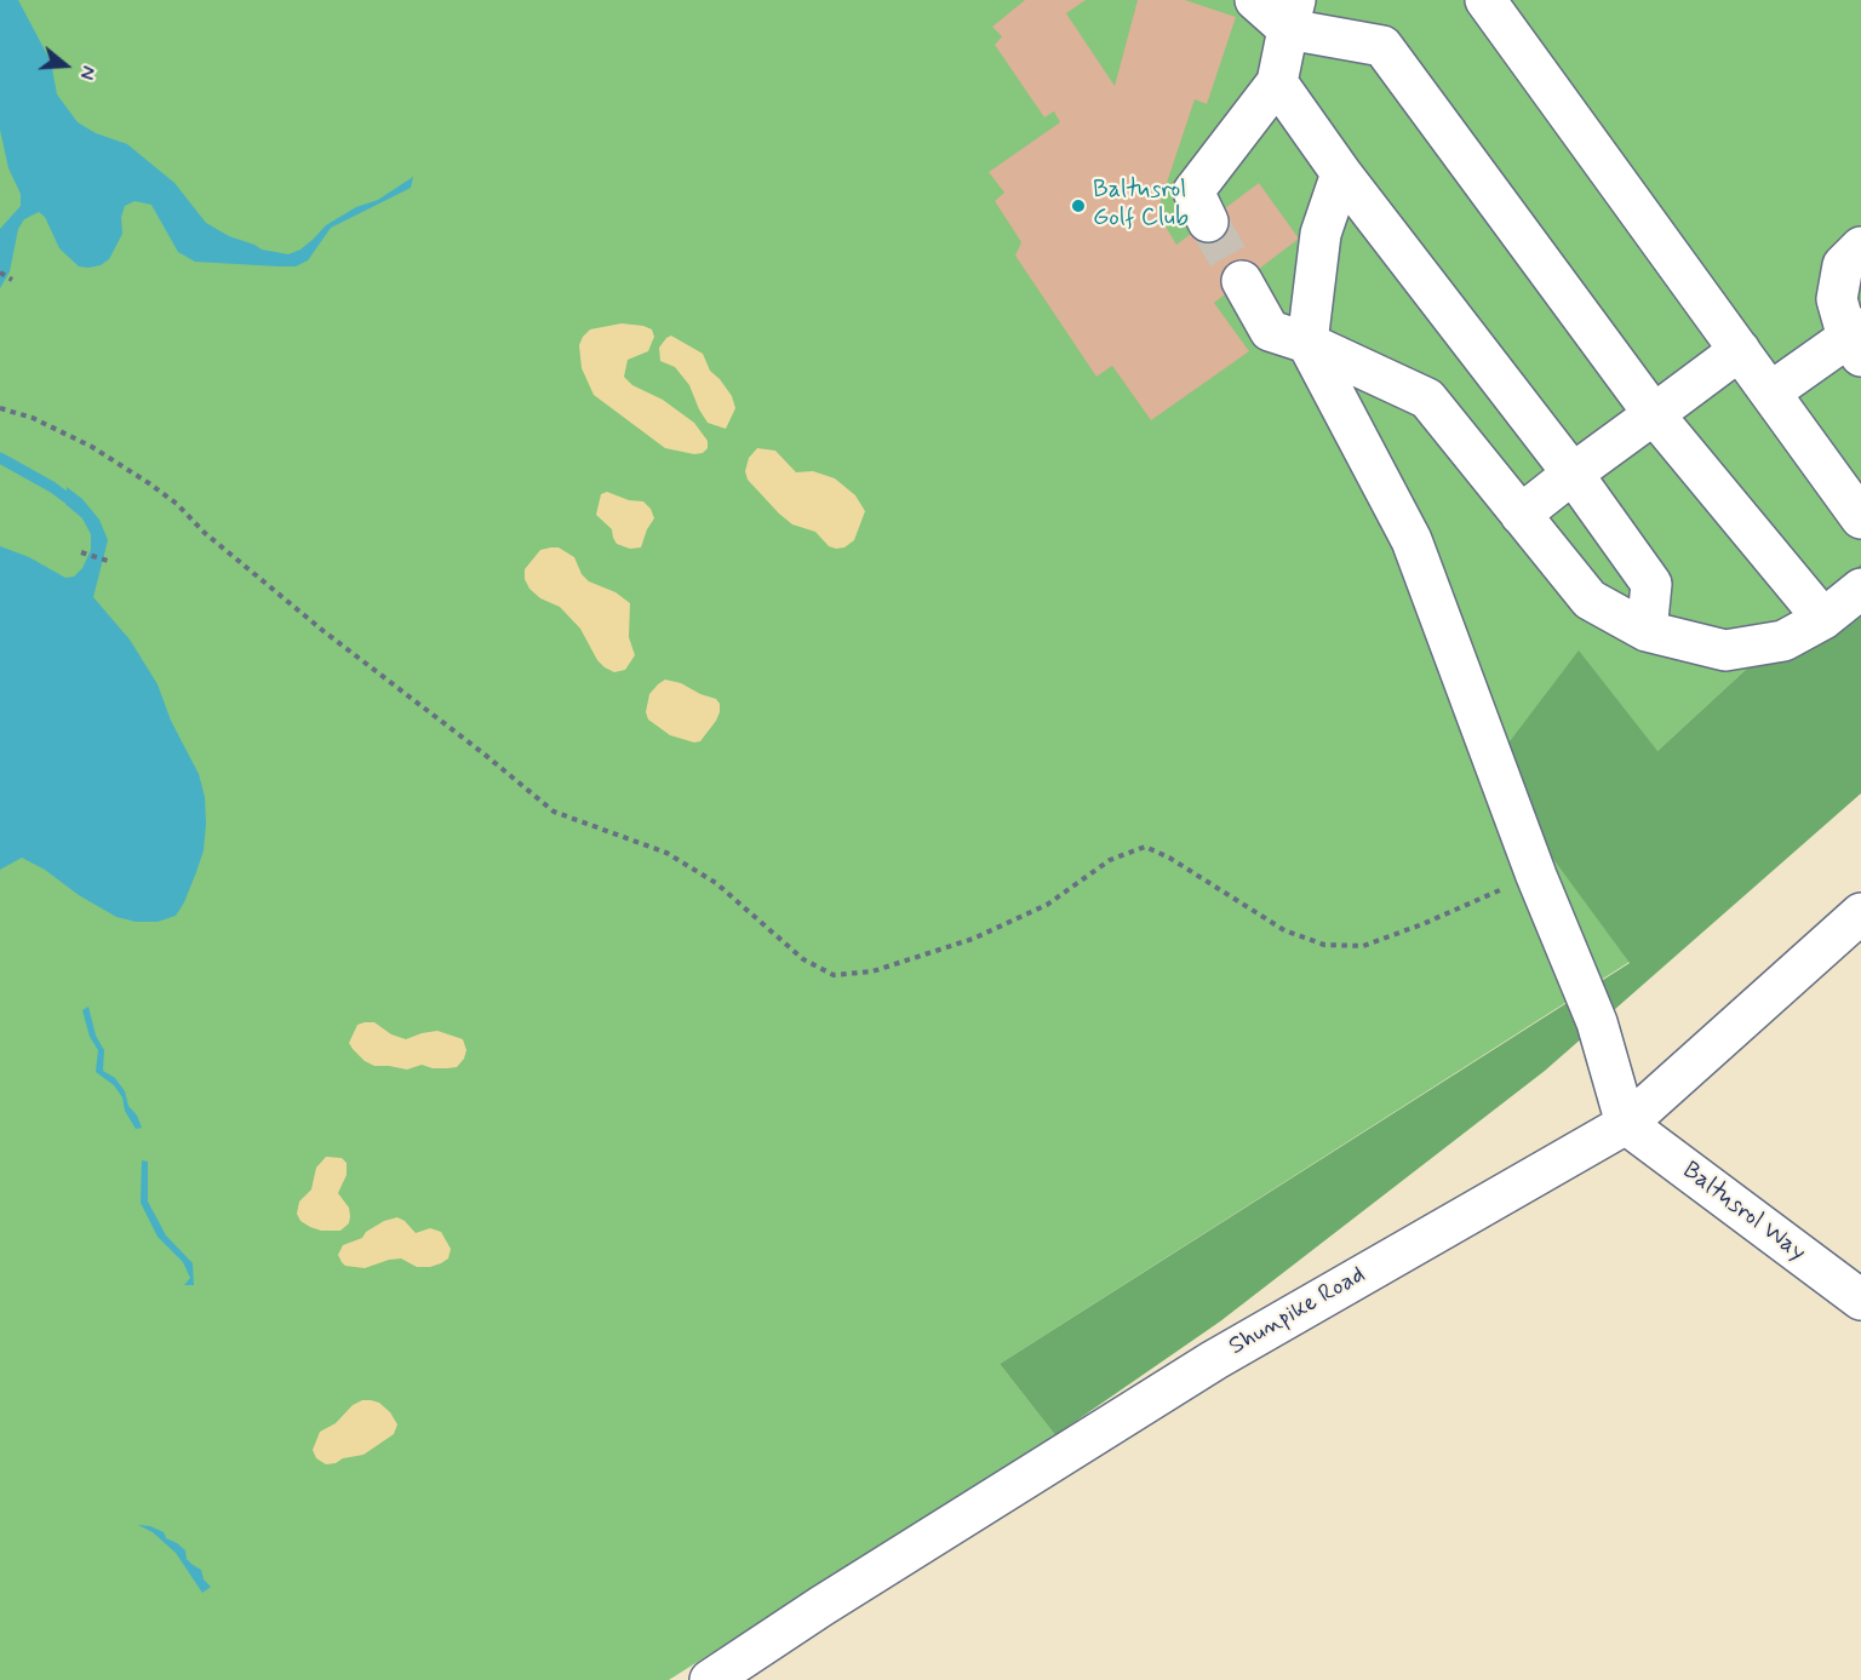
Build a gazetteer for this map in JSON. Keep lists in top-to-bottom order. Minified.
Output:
{"streets":{"street":["Baltusrol Way","Shunpike Road"]},"crossings":[["Baltusrol Way","Shunpike Road"]],"places":["Baltusrol Golf Club"],"north":"right"}
